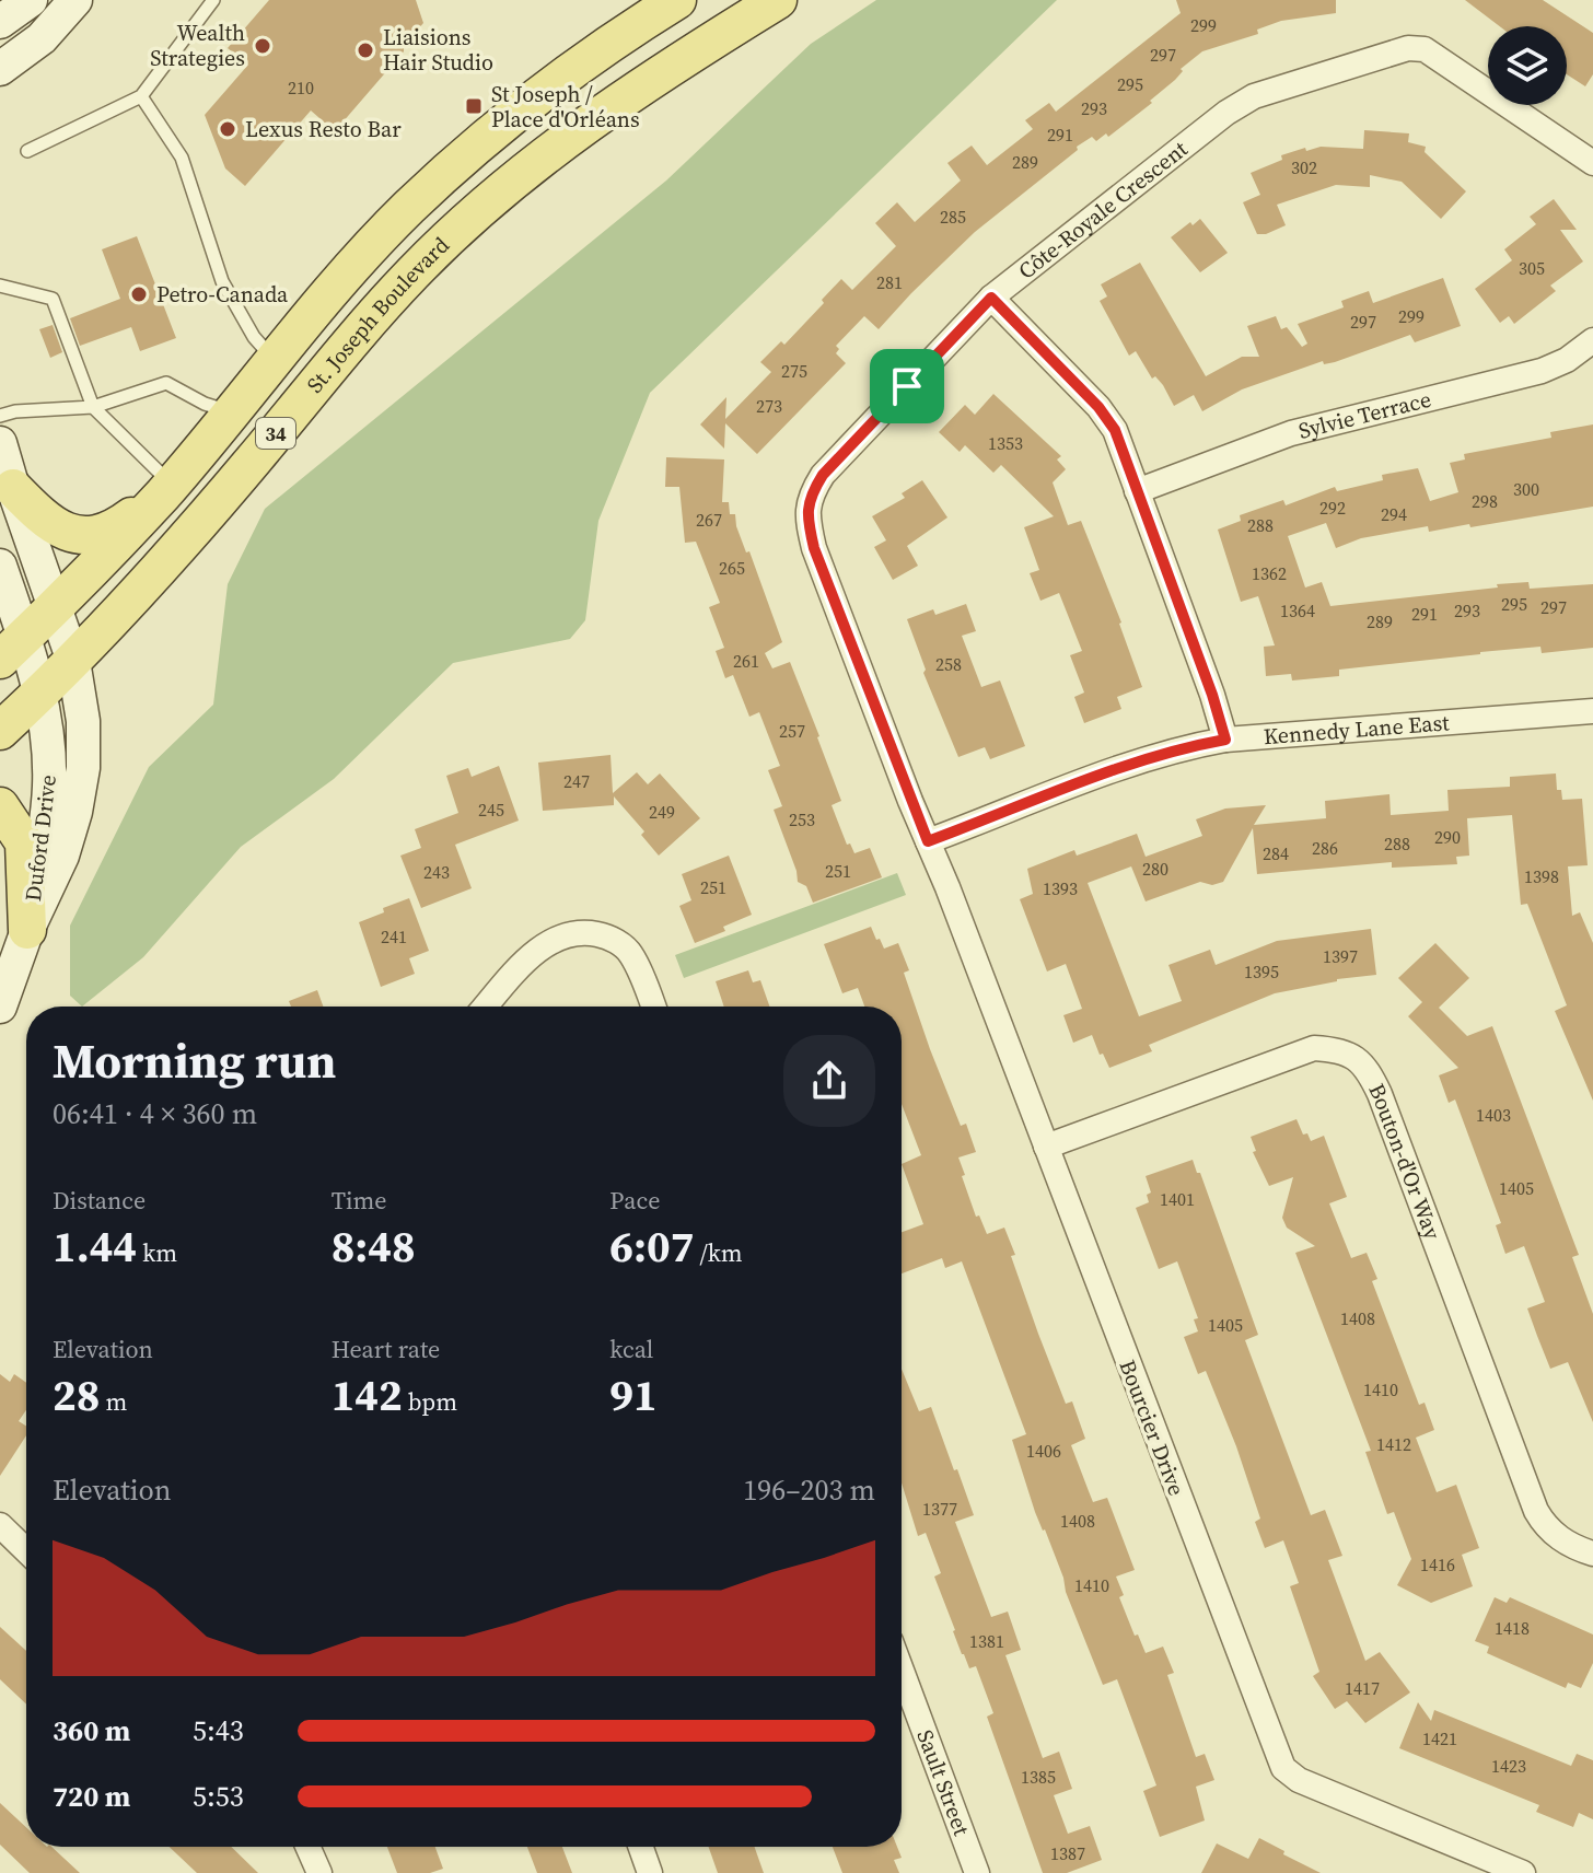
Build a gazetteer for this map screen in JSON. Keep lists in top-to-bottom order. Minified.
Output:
{"streets":{"main road":["St. Joseph Boulevard","34"],"street":["Côte-Royale Crescent","Sylvie Terrace","Kennedy Lane East","Duford Drive","Bouton-d'Or Way","Bourcier Drive","Sault Street"]},"crossings":[["Côte-Royale Crescent","Kennedy Lane East"],["Côte-Royale Crescent","Bourcier Drive"],["St. Joseph Boulevard","Duford Drive"],["34","Duford Drive"],["Kennedy Lane East","Bourcier Drive"],["Bouton-d'Or Way","Bourcier Drive"]],"places":{"other":["Wealth Strategies","Liaisions Hair Studio","Lexus Resto Bar","Petro-Canada"],"transit":["St Joseph / Place d'Orléans"]},"house_numbers":["299","297","295","210","293","291","289","302","285","305","281","299","297","275","273","1353","300","298","292","294","267","288","265","1362","295","297","1364","293","291","289","261","258","257","247","245","249","253","290","288","286","284","280","251","243","1398","251","1393","241","1397","1395","1403","1405","1401","1408","1405","1410","1412","1406","1377","1408","1416","1410","1418","1381","1417","1421","1423","1385","1387"],"page":{"heading":["Morning run","06:41 · 4 × 360 m"],"stats":[["Distance","1.44 km"],["Time","8:48"],["Pace","6:07 /km"],["Elevation","28 m"],["Heart rate","142 bpm"],["kcal","91"]],"chart":["Elevation","196–203 m"],"list":[{"name":"360 m","note":"5:43"},{"name":"720 m","note":"5:53"}]}}
